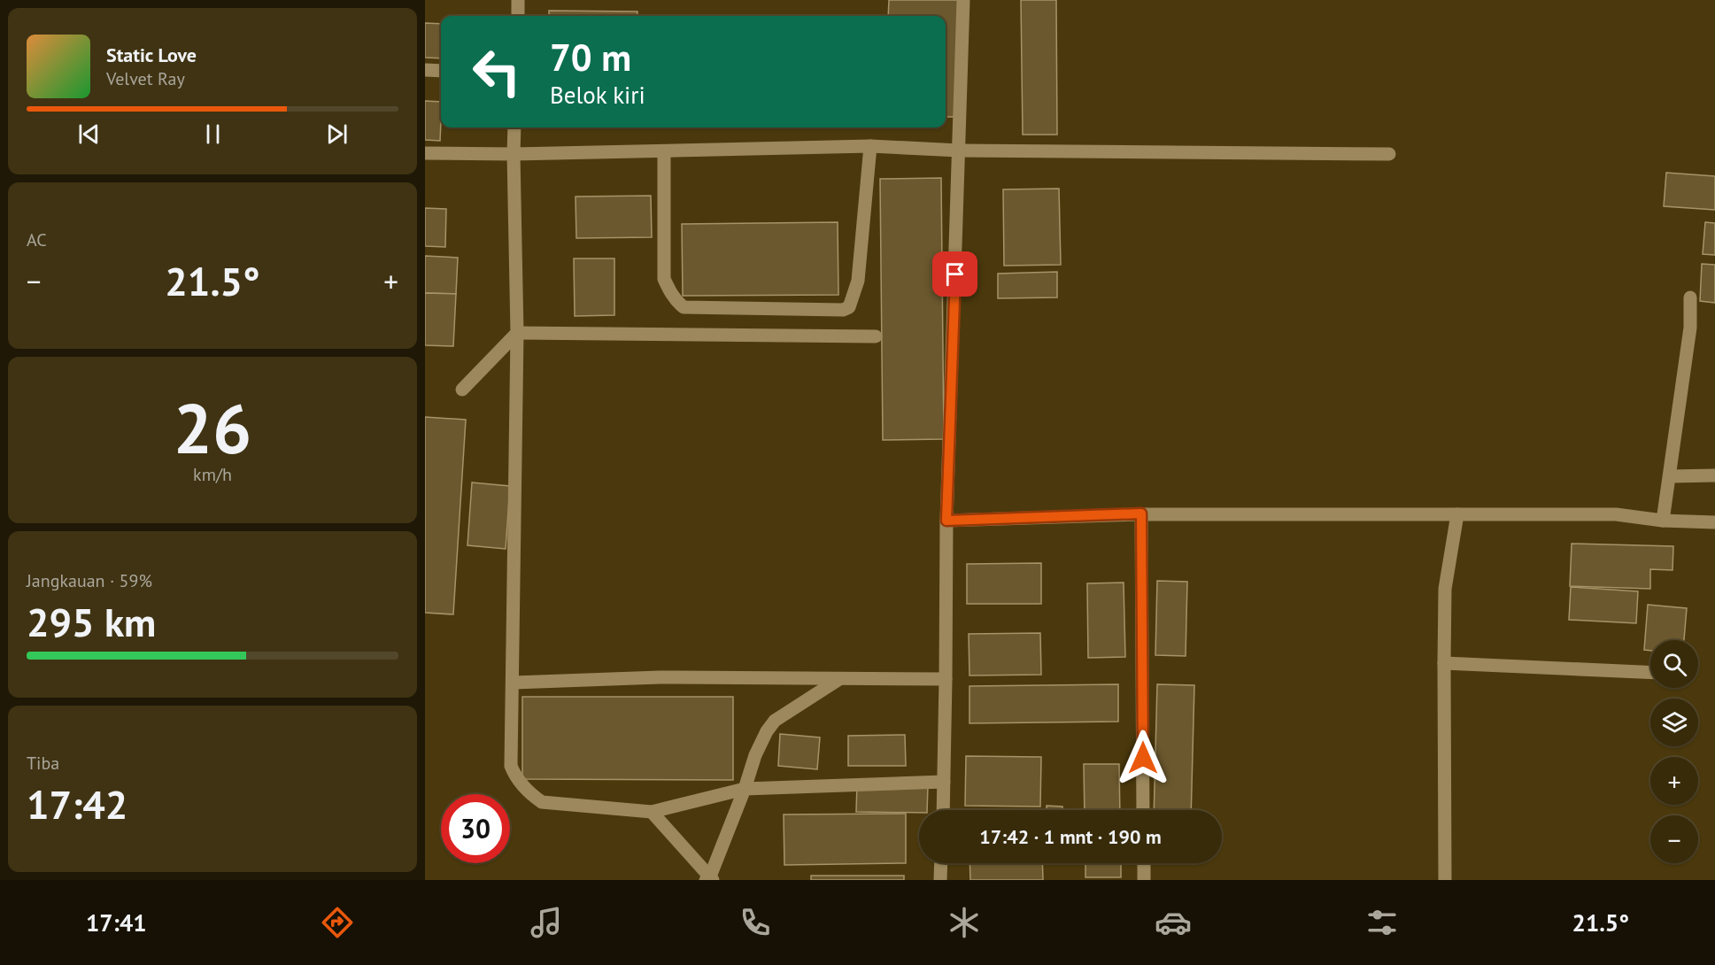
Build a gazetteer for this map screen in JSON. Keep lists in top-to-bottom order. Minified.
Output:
{"page":{"turn":["70 m","Belok kiri"],"song":["Static Love","Velvet Ray"],"tile":["AC",["26","km/h"],["Jangkauan · 59%","295 km"],["Tiba","17:42"]],"heat":["−","21.5°","+"],"map_buttons":["+","−"],"limit":"30","trip":"17:42 · 1 mnt · 190 m","tabs":["17:41","21.5°"]}}
